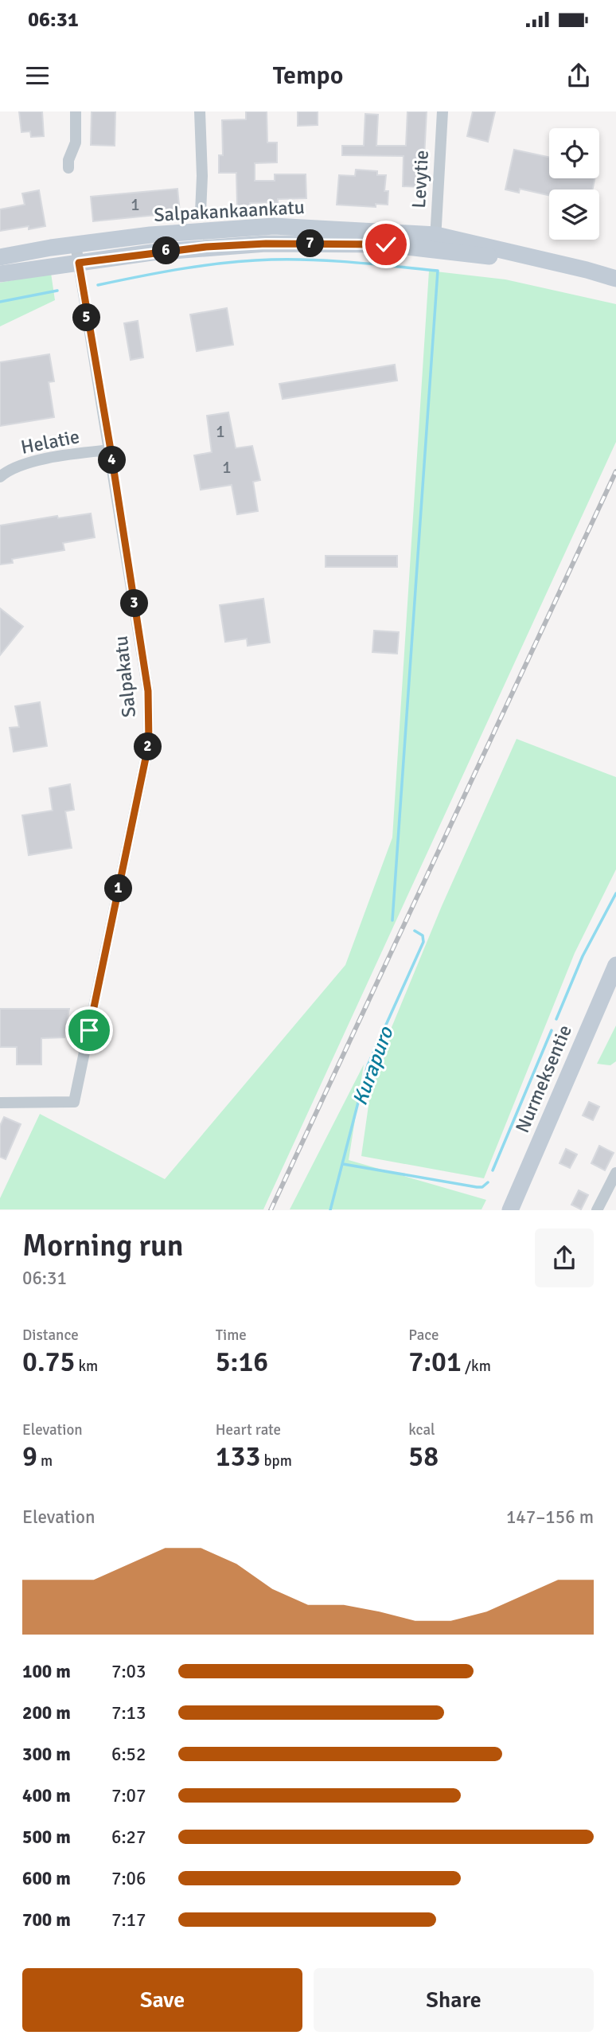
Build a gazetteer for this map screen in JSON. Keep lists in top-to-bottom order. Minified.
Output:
{"streets":{"main road":["Salpakankaankatu","Nurmeksentie"],"street":["Levytie","Helatie","Salpakatu"]},"crossings":[["Levytie","Salpakankaankatu"],["Salpakankaankatu","Salpakatu"],["Helatie","Salpakatu"]],"water":["Kurapuro"],"house_numbers":["1","1","1"],"page":{"status":"06:31","header":"Tempo","pins":["7","6","5","4","3","2","1"],"heading":["Morning run","06:31"],"stats":[["Distance","0.75 km"],["Time","5:16"],["Pace","7:01 /km"],["Elevation","9 m"],["Heart rate","133 bpm"],["kcal","58"]],"chart":["Elevation","147–156 m"],"list":[{"name":"100 m","note":"7:03"},{"name":"200 m","note":"7:13"},{"name":"300 m","note":"6:52"},{"name":"400 m","note":"7:07"},{"name":"500 m","note":"6:27"},{"name":"600 m","note":"7:06"},{"name":"700 m","note":"7:17"}],"buttons":["Save","Share"]}}
